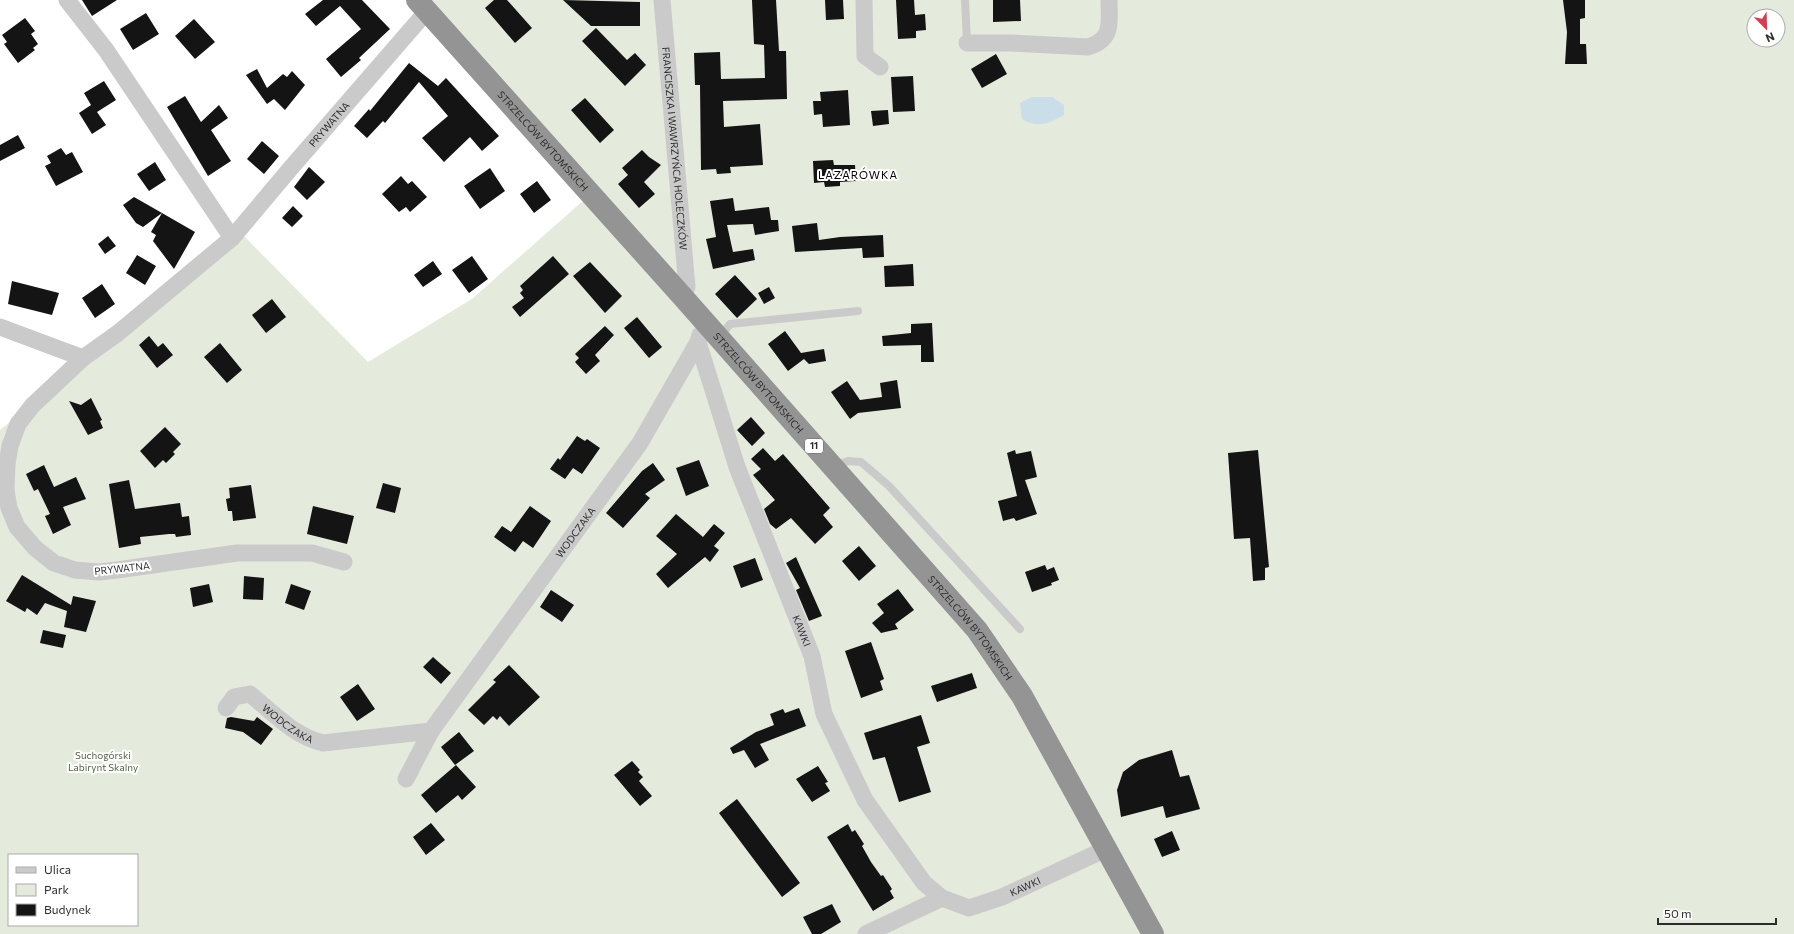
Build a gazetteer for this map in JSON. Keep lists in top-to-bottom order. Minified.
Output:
{"streets":{"highway":["STRZELCÓW BYTOMSKICH","11"],"street":["PRYWATNA","FRANCISZKA I WAWRZYŃCA HOLECZKÓW","WODCZAKA","KAWKI"]},"crossings":[["PRYWATNA","STRZELCÓW BYTOMSKICH"],["STRZELCÓW BYTOMSKICH","FRANCISZKA I WAWRZYŃCA HOLECZKÓW"],["STRZELCÓW BYTOMSKICH","WODCZAKA"],["STRZELCÓW BYTOMSKICH","KAWKI"],["WODCZAKA","KAWKI"]],"districts":["LAZARÓWKA"],"parks":["Suchogórski Labirynt Skalny"],"legend":["Ulica","Park","Budynek"],"scale_bar":"50 m","north":"bottom right"}
